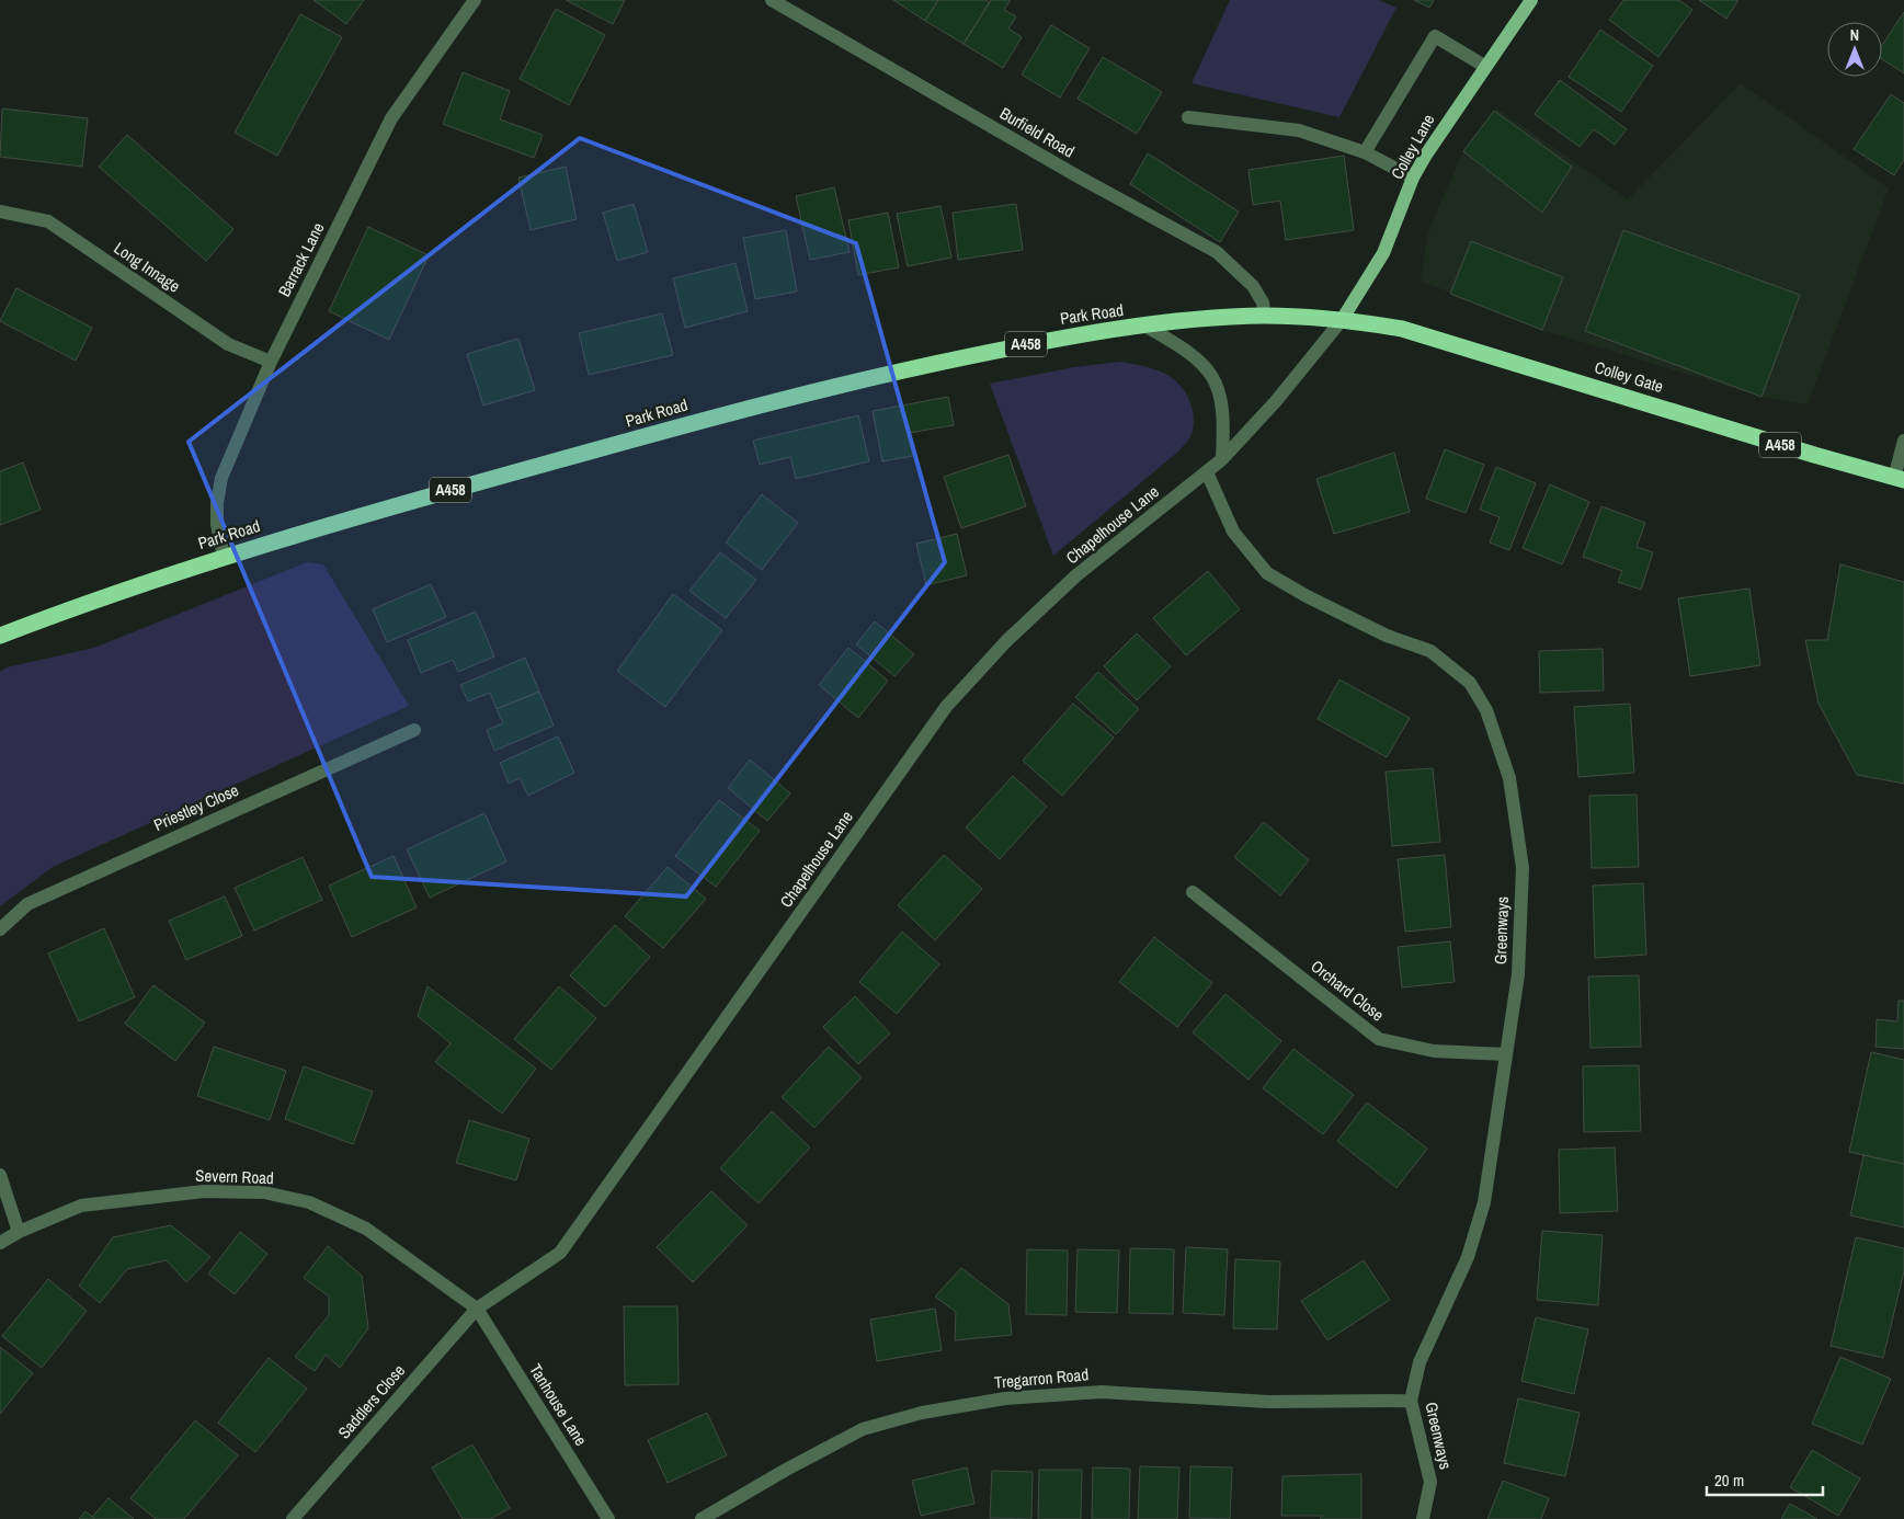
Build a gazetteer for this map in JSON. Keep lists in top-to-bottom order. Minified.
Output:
{"streets":{"highway":["Park Road","A458","Colley Gate"],"main road":["Colley Lane"],"street":["Burfield Road","Barrack Lane","Long Innage","Chapelhouse Lane","Priestley Close","Greenways","Orchard Close","Severn Road","Tregarron Road","Saddlers Close","Tanhouse Lane"]},"crossings":[["Burfield Road","Park Road"],["Colley Lane","Park Road"],["Colley Lane","Colley Gate"],["Colley Lane","Chapelhouse Lane"],["Barrack Lane","Long Innage"],["Barrack Lane","Park Road"],["Park Road","Colley Gate"],["Park Road","Chapelhouse Lane"],["Colley Gate","Chapelhouse Lane"],["Chapelhouse Lane","Greenways"],["Chapelhouse Lane","Severn Road"],["Chapelhouse Lane","Saddlers Close"],["Chapelhouse Lane","Tanhouse Lane"],["Greenways","Orchard Close"],["Greenways","Tregarron Road"],["Severn Road","Saddlers Close"],["Severn Road","Tanhouse Lane"],["Saddlers Close","Tanhouse Lane"]],"scale_bar":"20 m","north":"top"}
